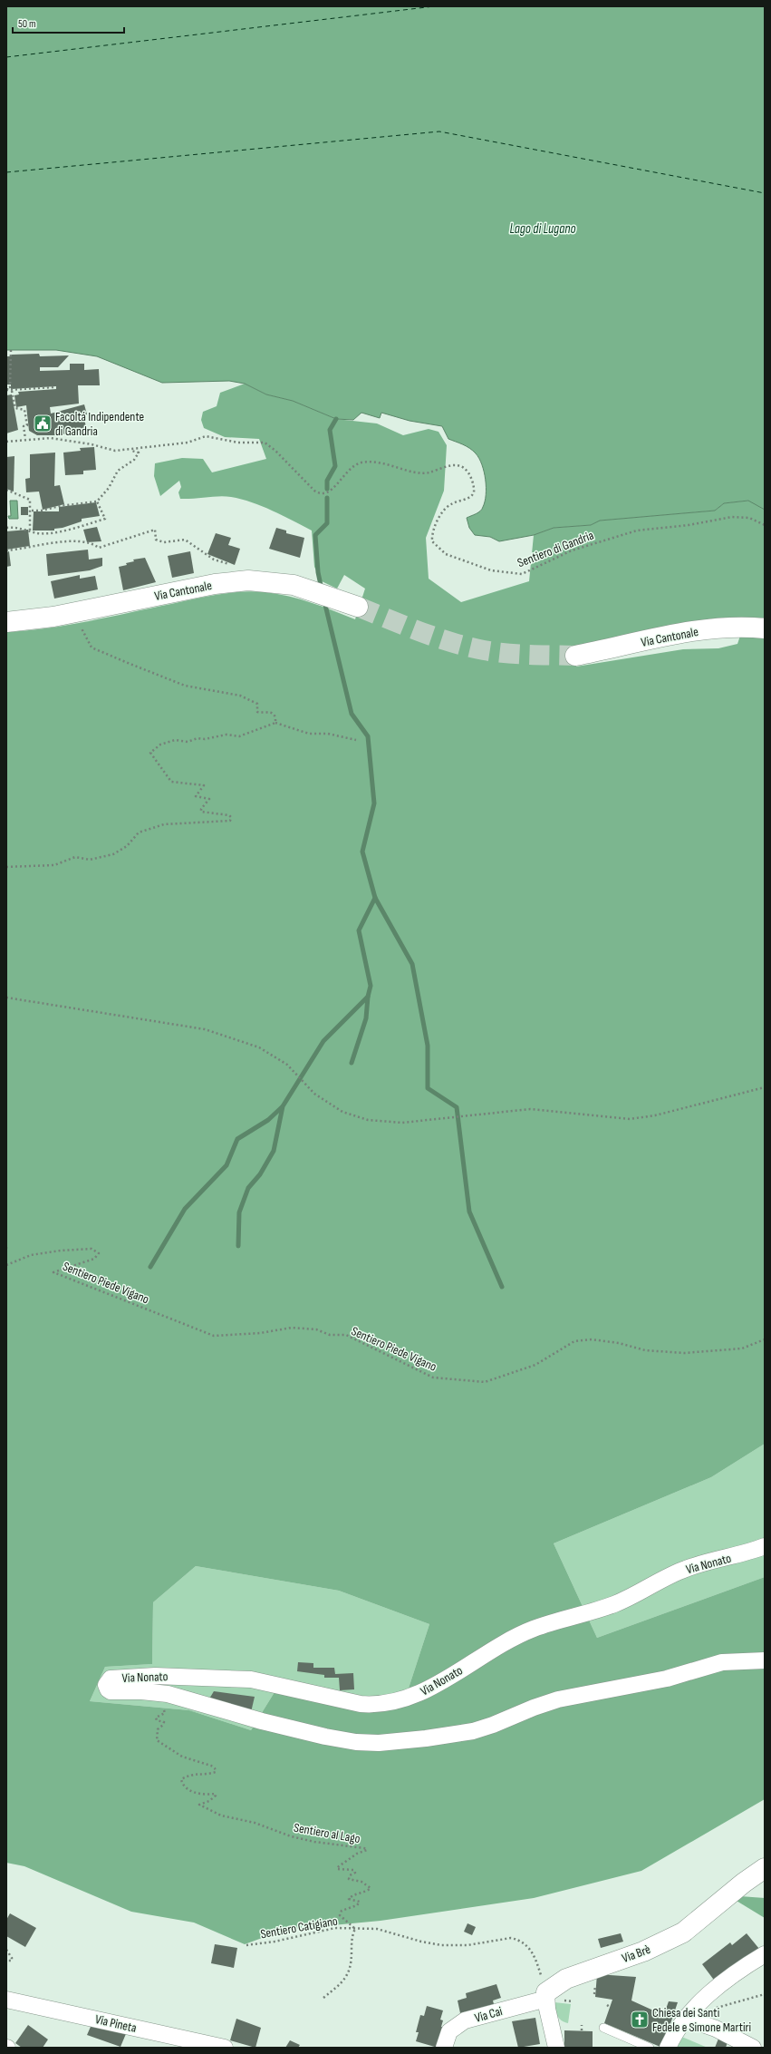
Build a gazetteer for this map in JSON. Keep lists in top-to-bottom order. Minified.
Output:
{"streets":{"main road":["Via Cantonale","Via Brè"],"street":["Via Nonato","Via Cai","Via Pineta"],"path":["Sentiero di Gandria","Sentiero Piede Vigano","Sentiero al Lago","Sentiero Catigiano"]},"crossings":[["Sentiero al Lago","Sentiero Catigiano"],["Via Brè","Via Cai"]],"water":["Lago di Lugano"],"places":{"public building":["Facoltá Indipendente di Gandria"],"church":["Chiesa dei Santi Fedele e Simone Martiri"]},"scale_bar":"50 m"}
